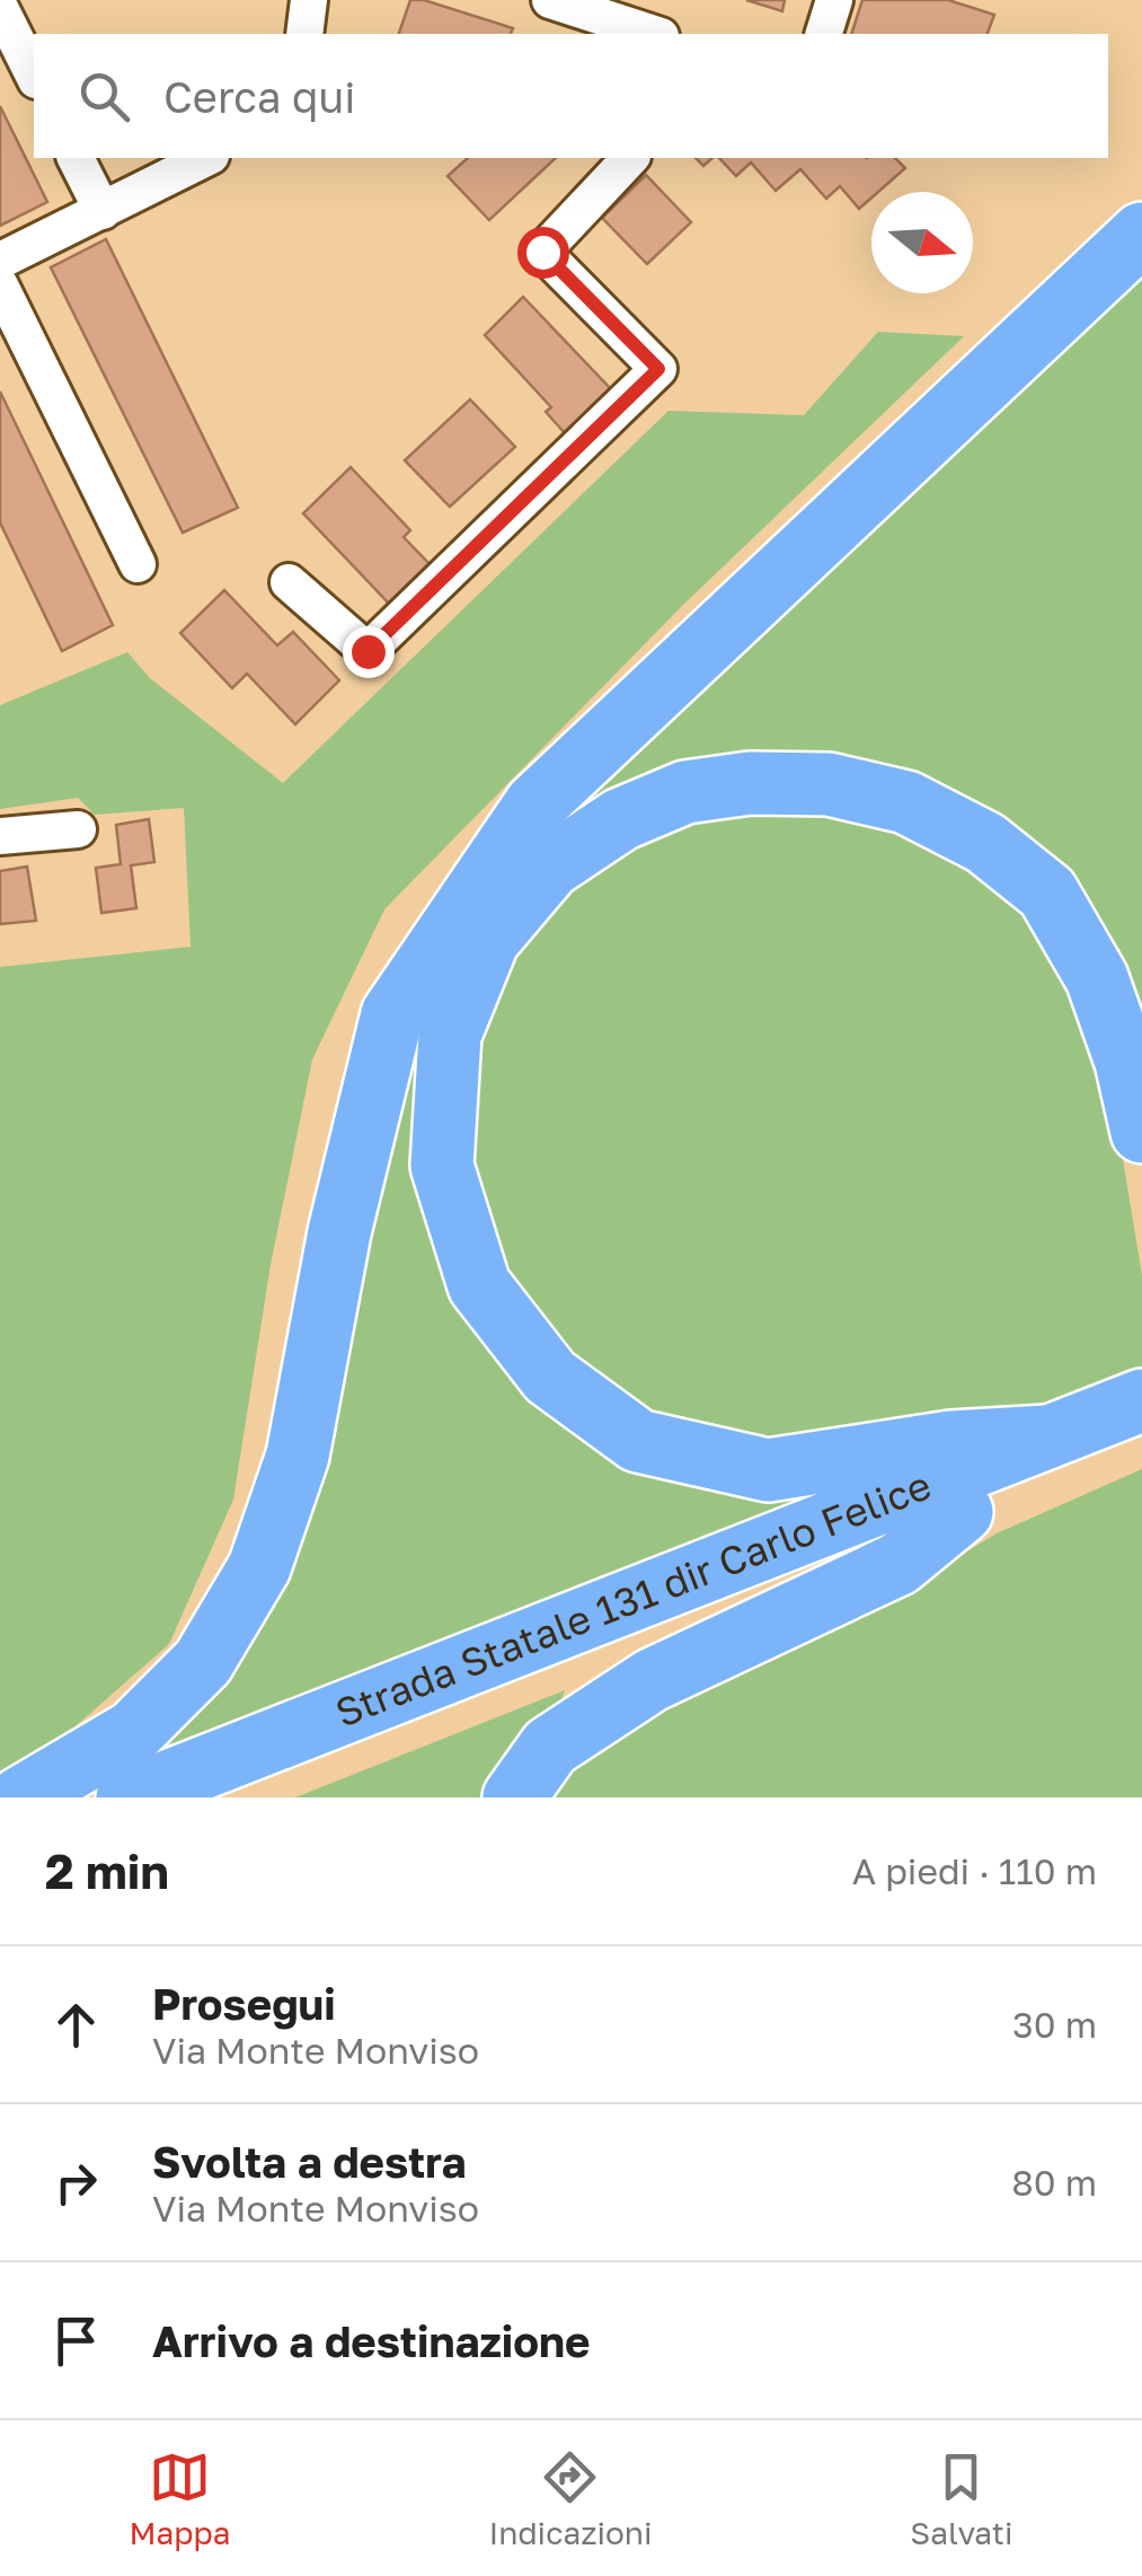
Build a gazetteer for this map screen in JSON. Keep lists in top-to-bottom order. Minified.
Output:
{"streets":{"highway":["Strada Statale 131 dir Carlo Felice"]},"north":"right","page":{"search":"Cerca qui","heading":["2 min","A piedi · 110 m"],"list":[["Prosegui","Via Monte Monviso","30 m"],["Svolta a destra","Via Monte Monviso","80 m"],"Arrivo a destinazione"],"nav":["Mappa","Indicazioni","Salvati"]}}
